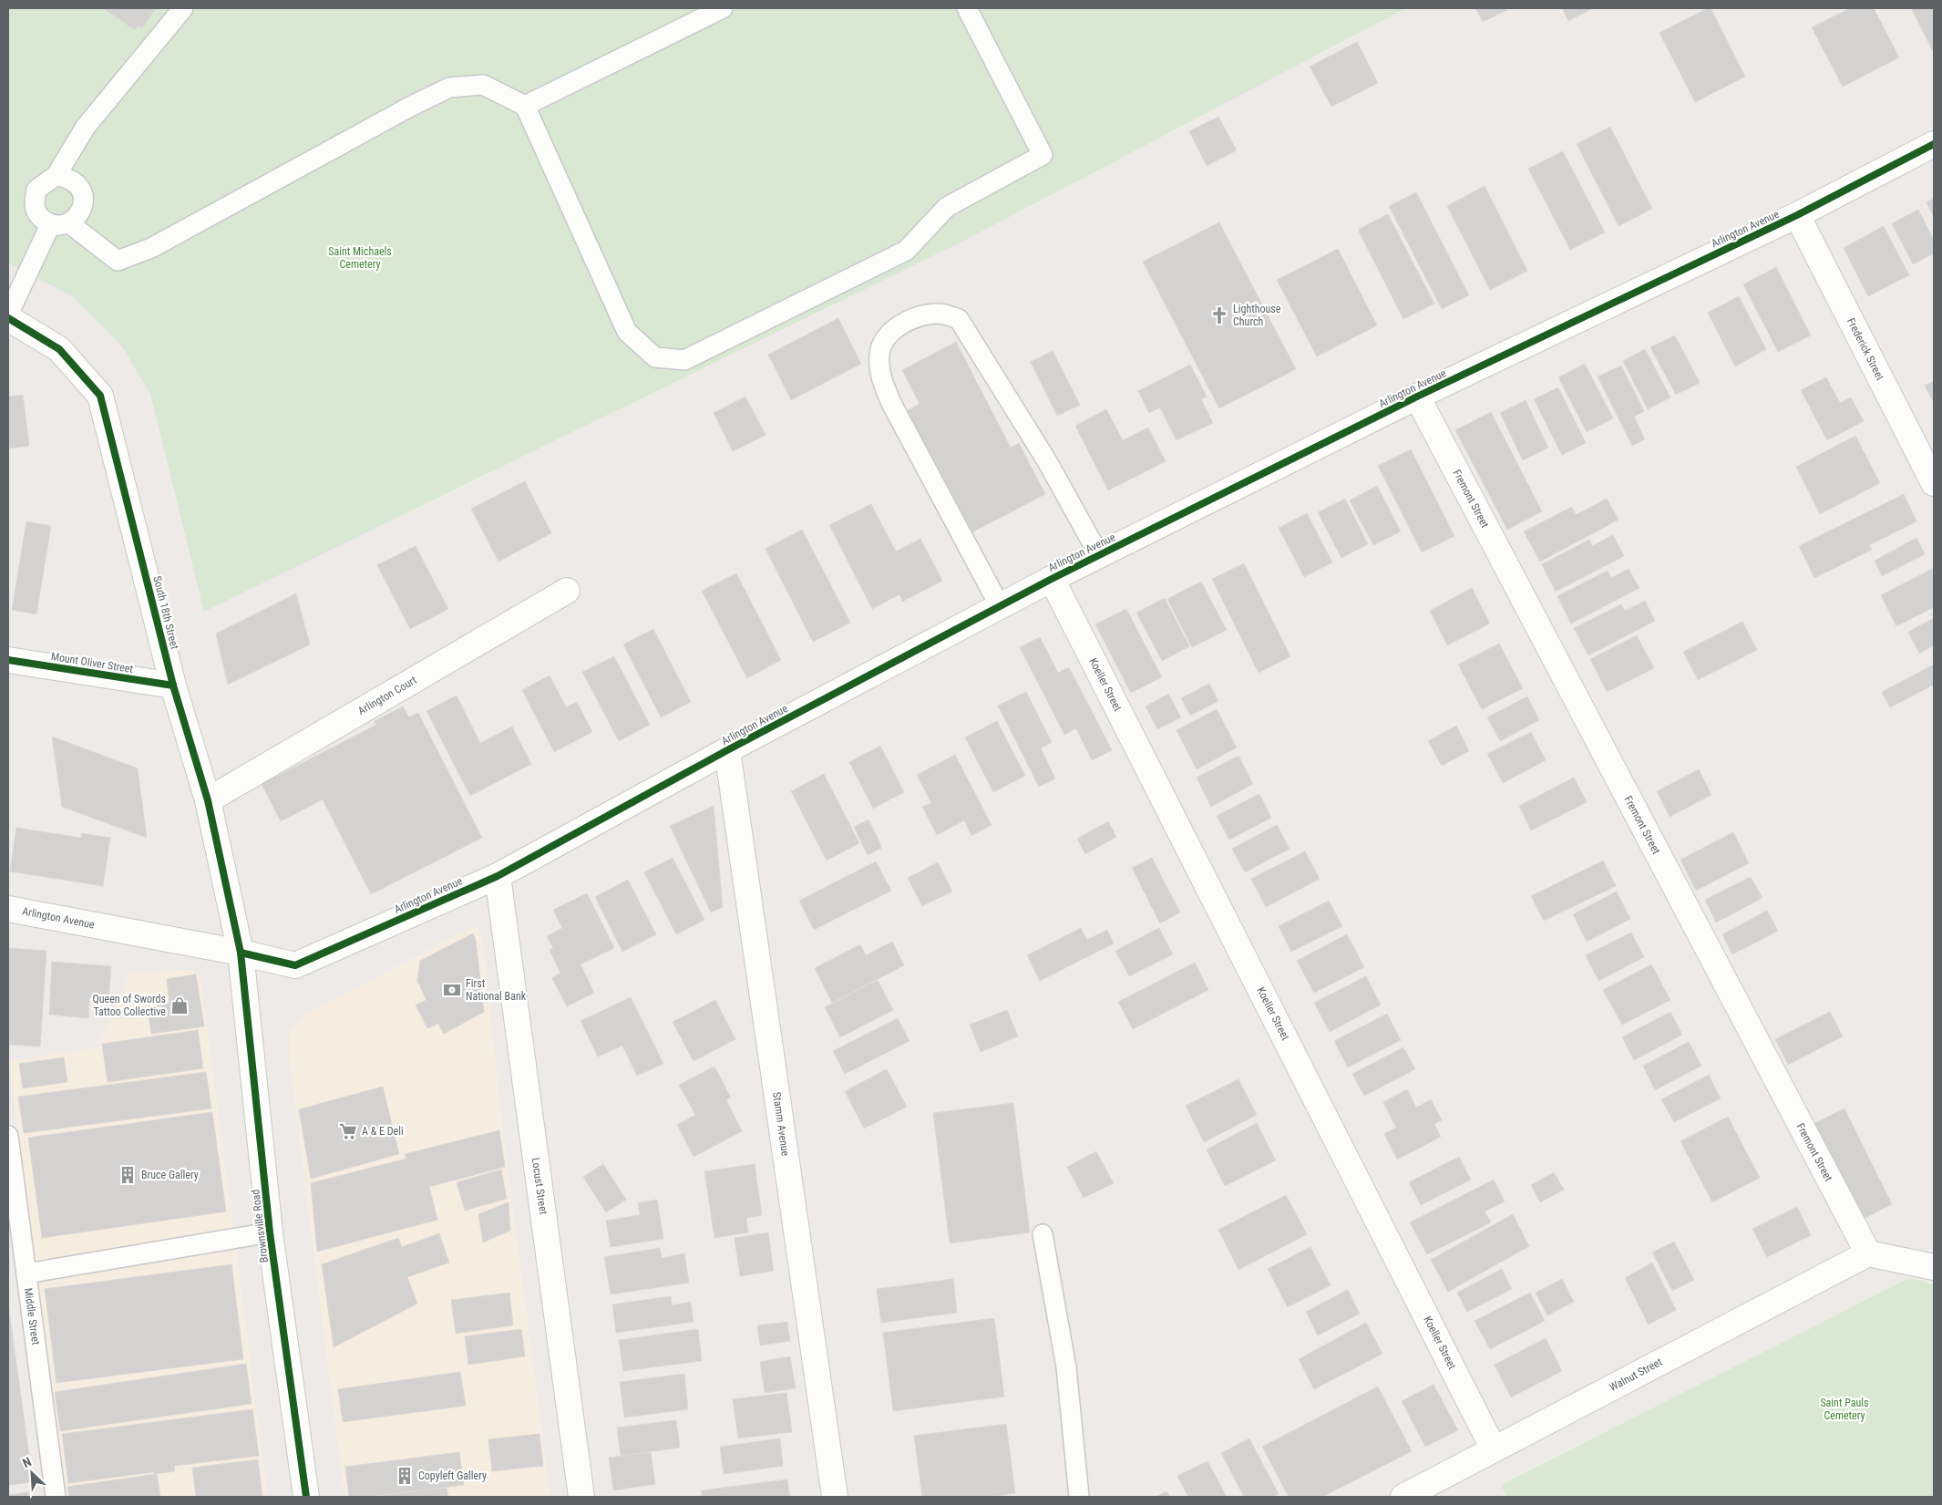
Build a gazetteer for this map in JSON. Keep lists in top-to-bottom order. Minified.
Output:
{"streets":{"street":["Arlington Avenue","Frederick Street","Fremont Street","South 18th Street","Mount Oliver Street","Koeller Street","Arlington Court","Stamm Avenue","Locust Street","Brownsville Road","Walnut Street"],"lane":["Middle Street"]},"crossings":[["Arlington Avenue","Frederick Street"],["Arlington Avenue","Fremont Street"],["Arlington Avenue","South 18th Street"],["Arlington Avenue","Koeller Street"],["Arlington Avenue","Stamm Avenue"],["Arlington Avenue","Locust Street"],["Arlington Avenue","Brownsville Road"],["Fremont Street","Walnut Street"],["South 18th Street","Mount Oliver Street"],["South 18th Street","Arlington Court"],["South 18th Street","Brownsville Road"],["Koeller Street","Walnut Street"]],"parks":["Saint Michaels Cemetery","Saint Pauls Cemetery"],"places":{"church":["Lighthouse Church"],"bank":["First National Bank"],"shop":["Queen of Swords Tattoo Collective"],"supermarket":["A & E Deli"],"building":["Bruce Gallery","Copyleft Gallery"]},"north":"top left"}
